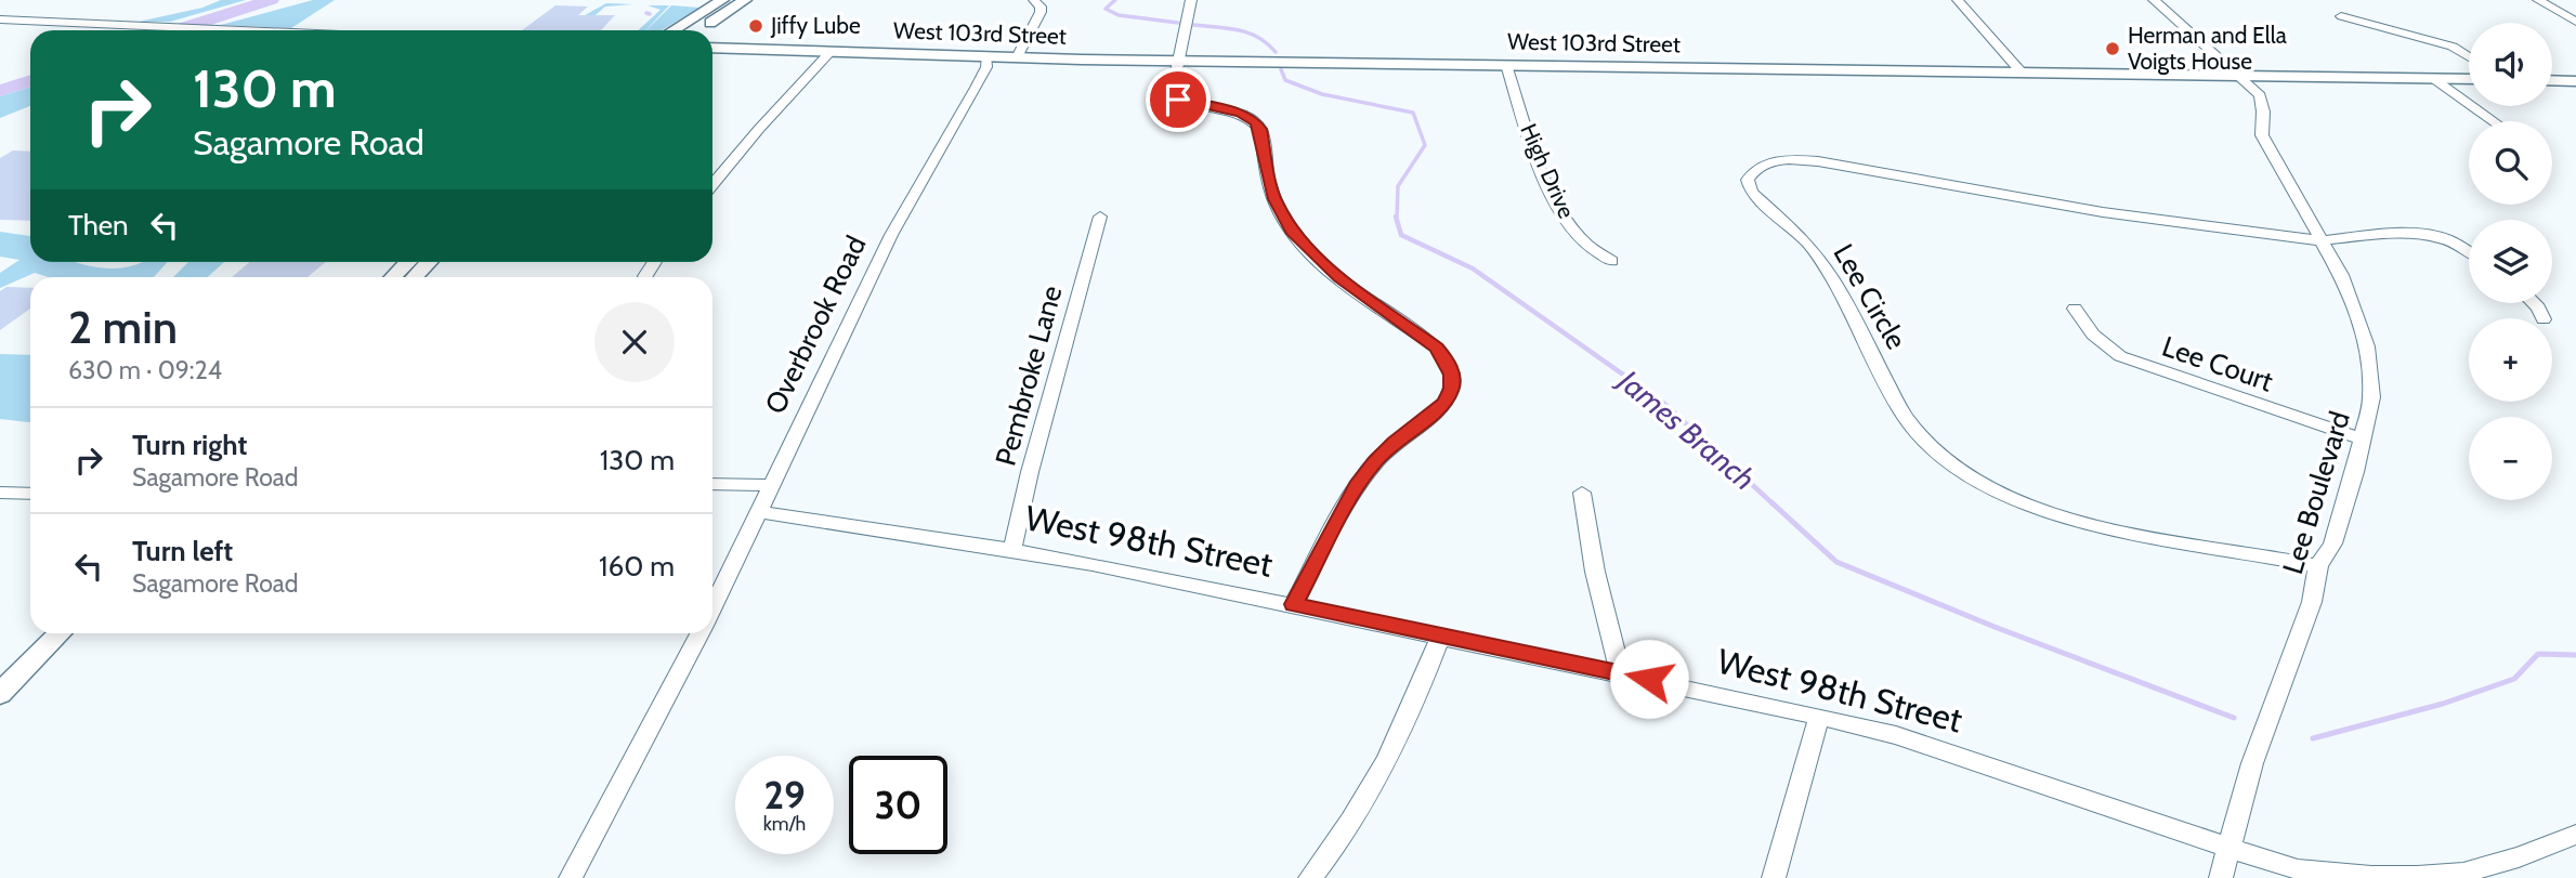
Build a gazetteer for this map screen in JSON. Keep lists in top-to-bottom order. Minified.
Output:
{"streets":{"main road":["West 103rd Street"],"street":["High Drive","Lee Circle","Overbrook Road","Lee Court","Pembroke Lane","Lee Boulevard","West 98th Street"]},"crossings":[["West 103rd Street","High Drive"],["West 103rd Street","Overbrook Road"],["West 103rd Street","Lee Boulevard"],["Lee Circle","Lee Boulevard"],["Overbrook Road","West 98th Street"],["Lee Court","Lee Boulevard"],["Pembroke Lane","West 98th Street"],["Lee Boulevard","West 98th Street"]],"water":["James Branch"],"places":["Jiffy Lube","Herman and Ella Voigts House"],"page":{"map_buttons":["+","−"],"turn":["130 m","Sagamore Road"],"then":"Then","heading":["2 min","630 m · 09:24"],"list":[{"name":"Turn right","note":"Sagamore Road","value":"130 m"},{"name":"Turn left","note":"Sagamore Road","value":"160 m"}],"speed":"29 km/h","limit":"30"}}
